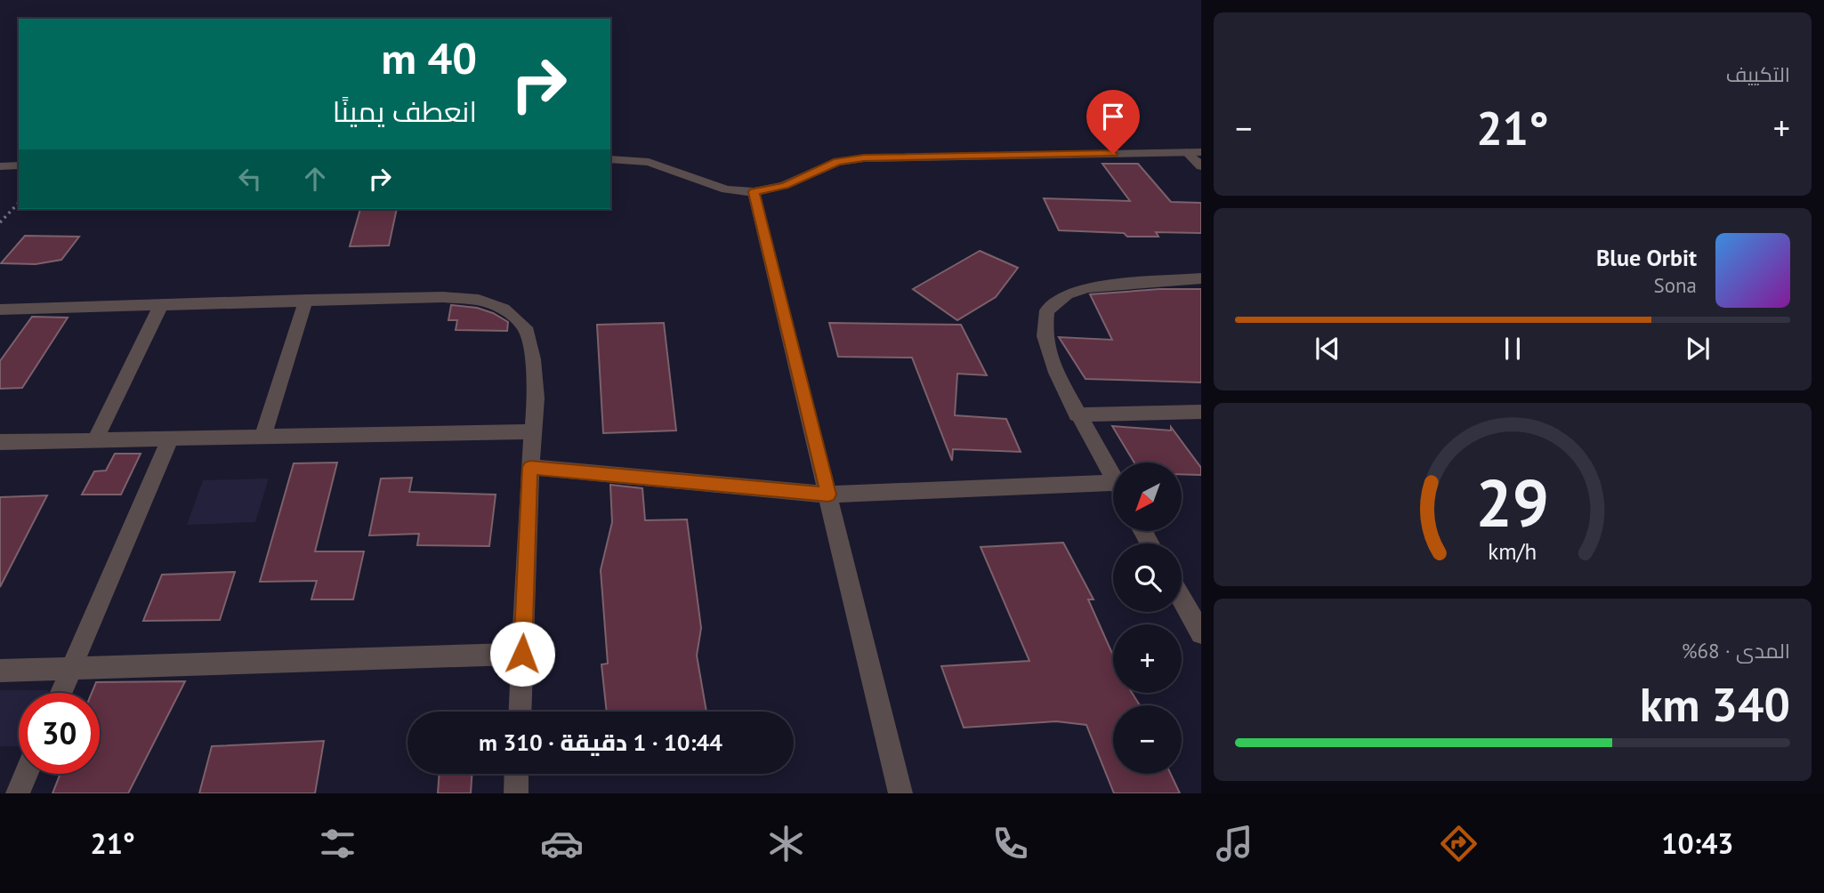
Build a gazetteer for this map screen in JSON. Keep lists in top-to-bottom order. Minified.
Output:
{"north":"bottom left","page":{"tile":["التكييف",["المدى · 68%","340 km"]],"turn":["40 m","انعطف يمينًا"],"heat":["−","21°","+"],"song":["Blue Orbit","Sona"],"map_buttons":["+","−"],"limit":"30","trip":"10:44 · 1 دقيقة · 310 m","tabs":["10:43","21°"],"gauge":["29","km/h"]}}
